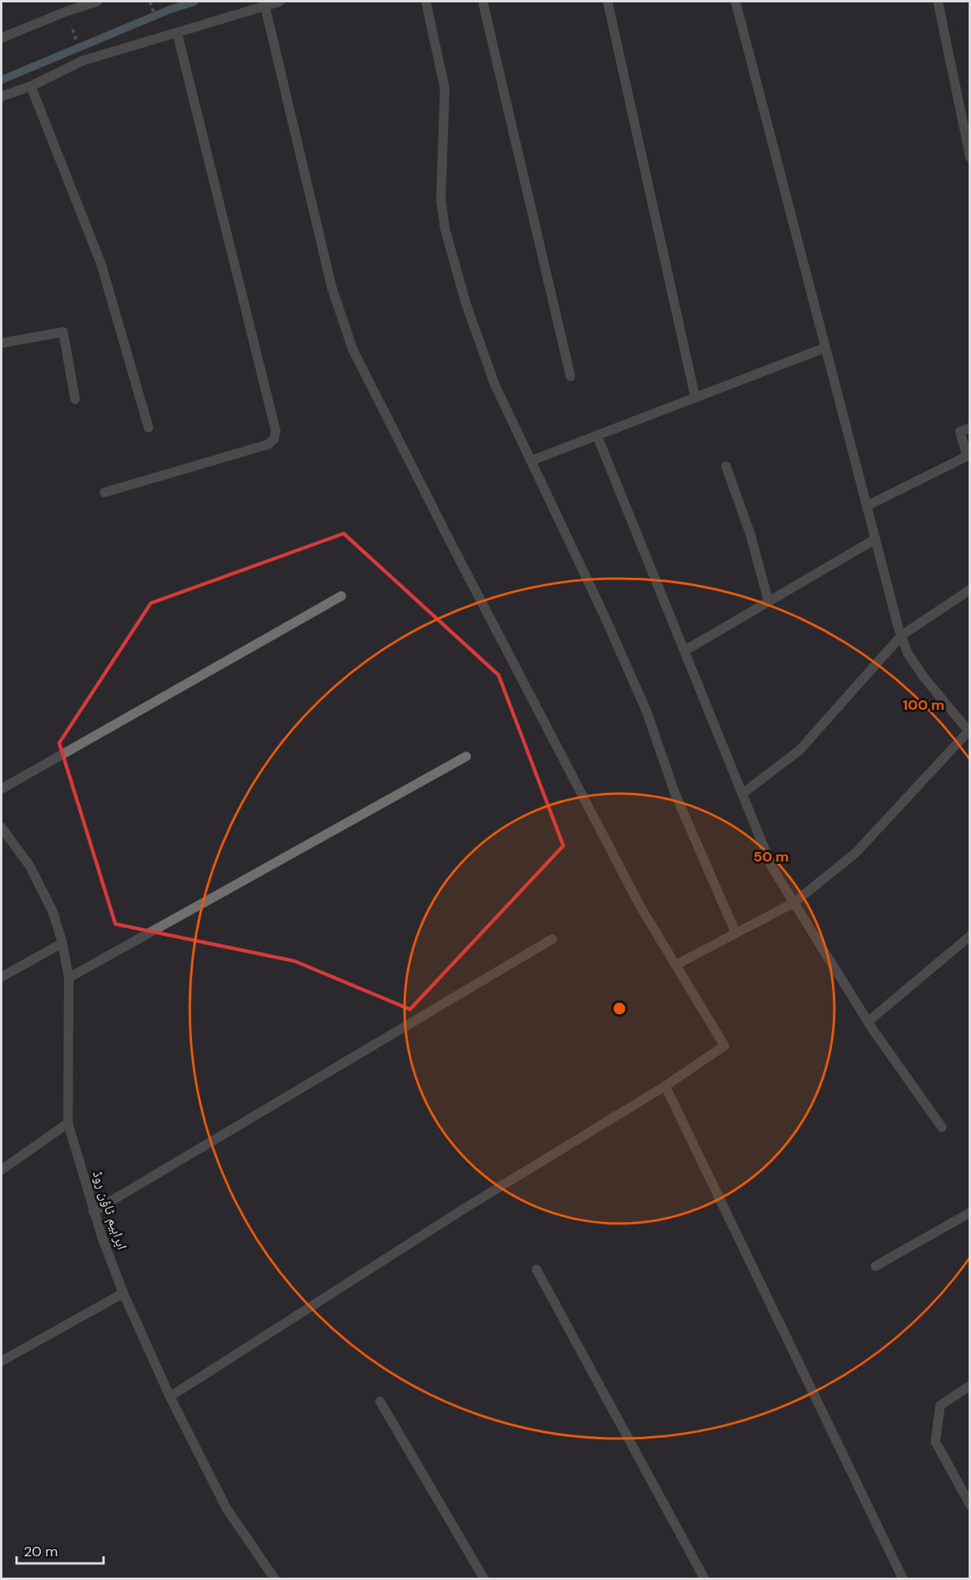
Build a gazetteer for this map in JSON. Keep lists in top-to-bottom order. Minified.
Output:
{"streets":{"street":["ابراہیم ٹاؤن روڈ"]},"scale_bar":"20 m","rings":["100 m","50 m"]}
